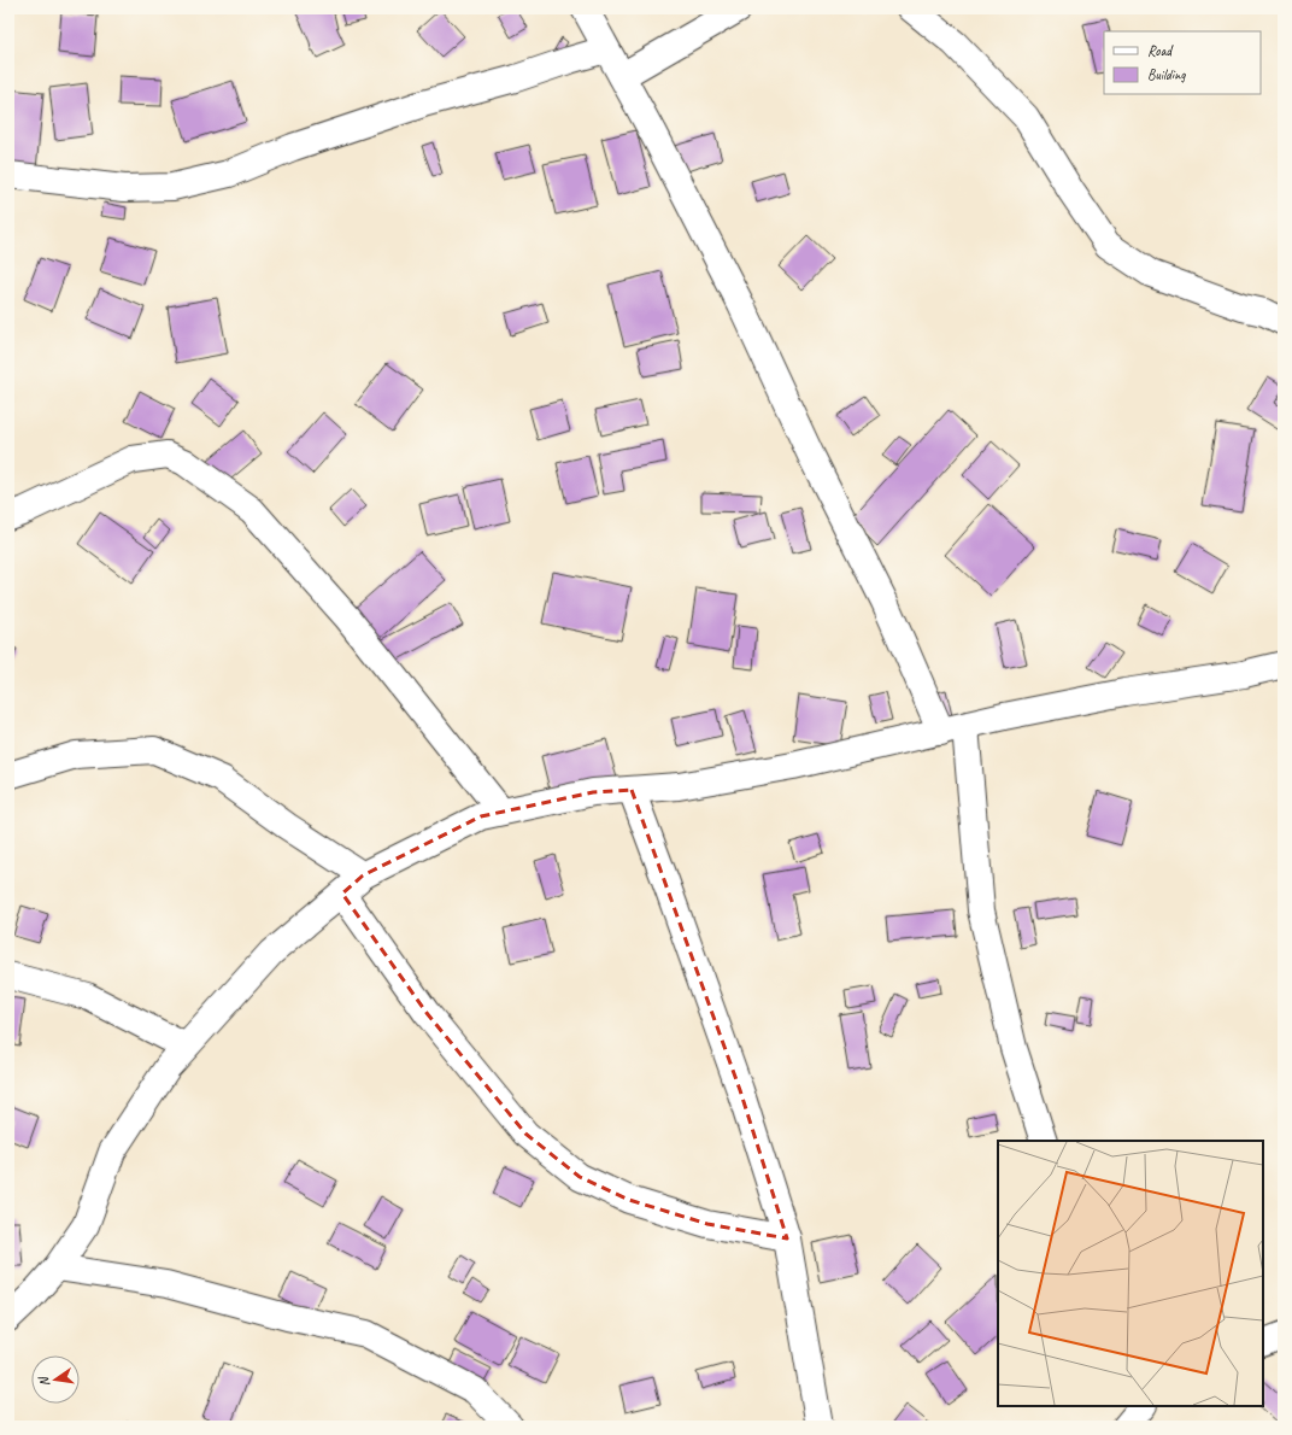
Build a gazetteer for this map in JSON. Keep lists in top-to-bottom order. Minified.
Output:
{"legend":["Road","Building"],"north":"left"}
